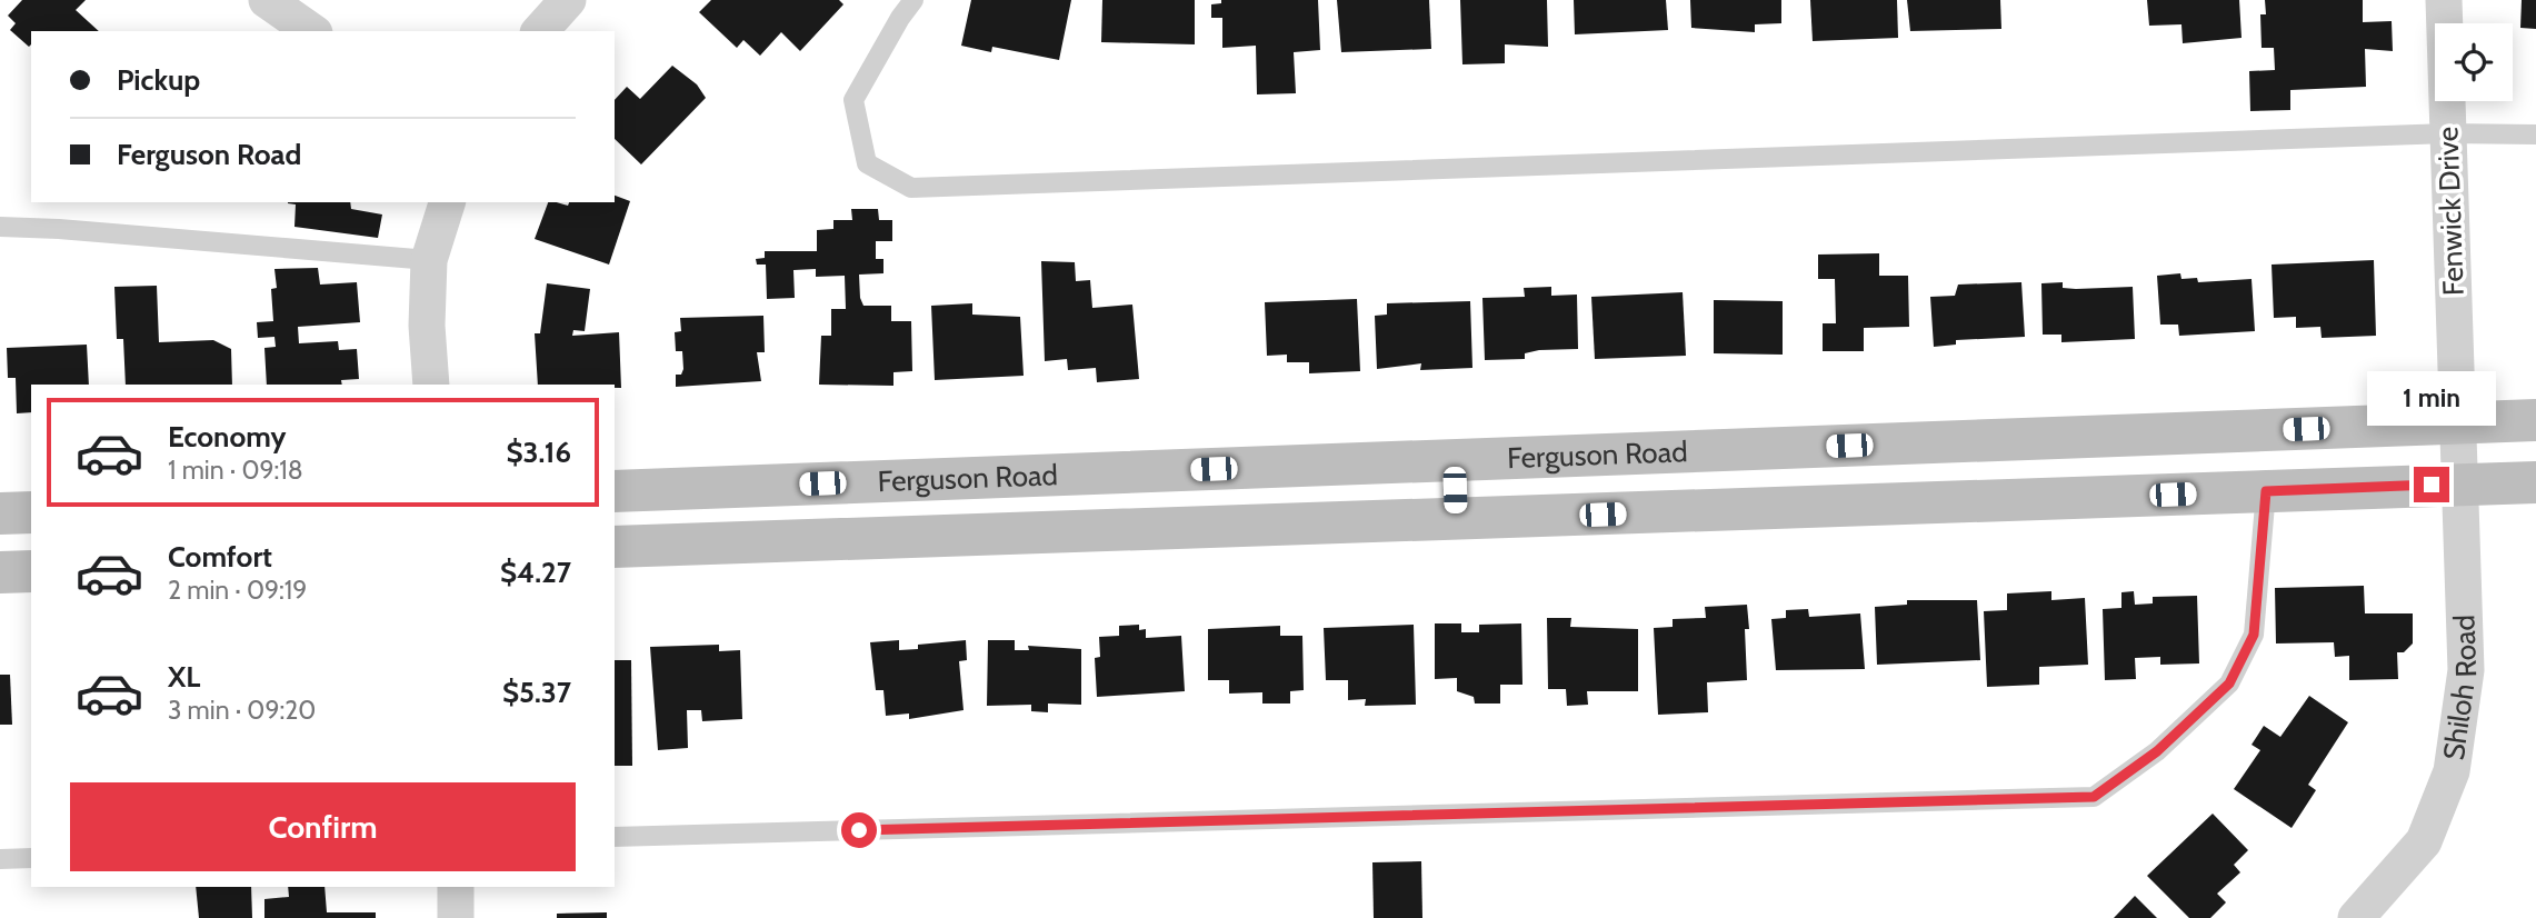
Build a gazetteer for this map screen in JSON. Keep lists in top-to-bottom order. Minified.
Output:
{"streets":{"main road":["Ferguson Road"],"street":["Fenwick Drive","Shiloh Road"]},"crossings":[["Fenwick Drive","Ferguson Road"],["Fenwick Drive","Shiloh Road"],["Ferguson Road","Shiloh Road"]],"page":{"banner":["Pickup","Ferguson Road"],"bubble":"1 min","list":[{"name":"Economy","note":"1 min · 09:18","value":"$3.16"},{"name":"Comfort","note":"2 min · 09:19","value":"$4.27"},{"name":"XL","note":"3 min · 09:20","value":"$5.37"}],"buttons":"Confirm"}}
